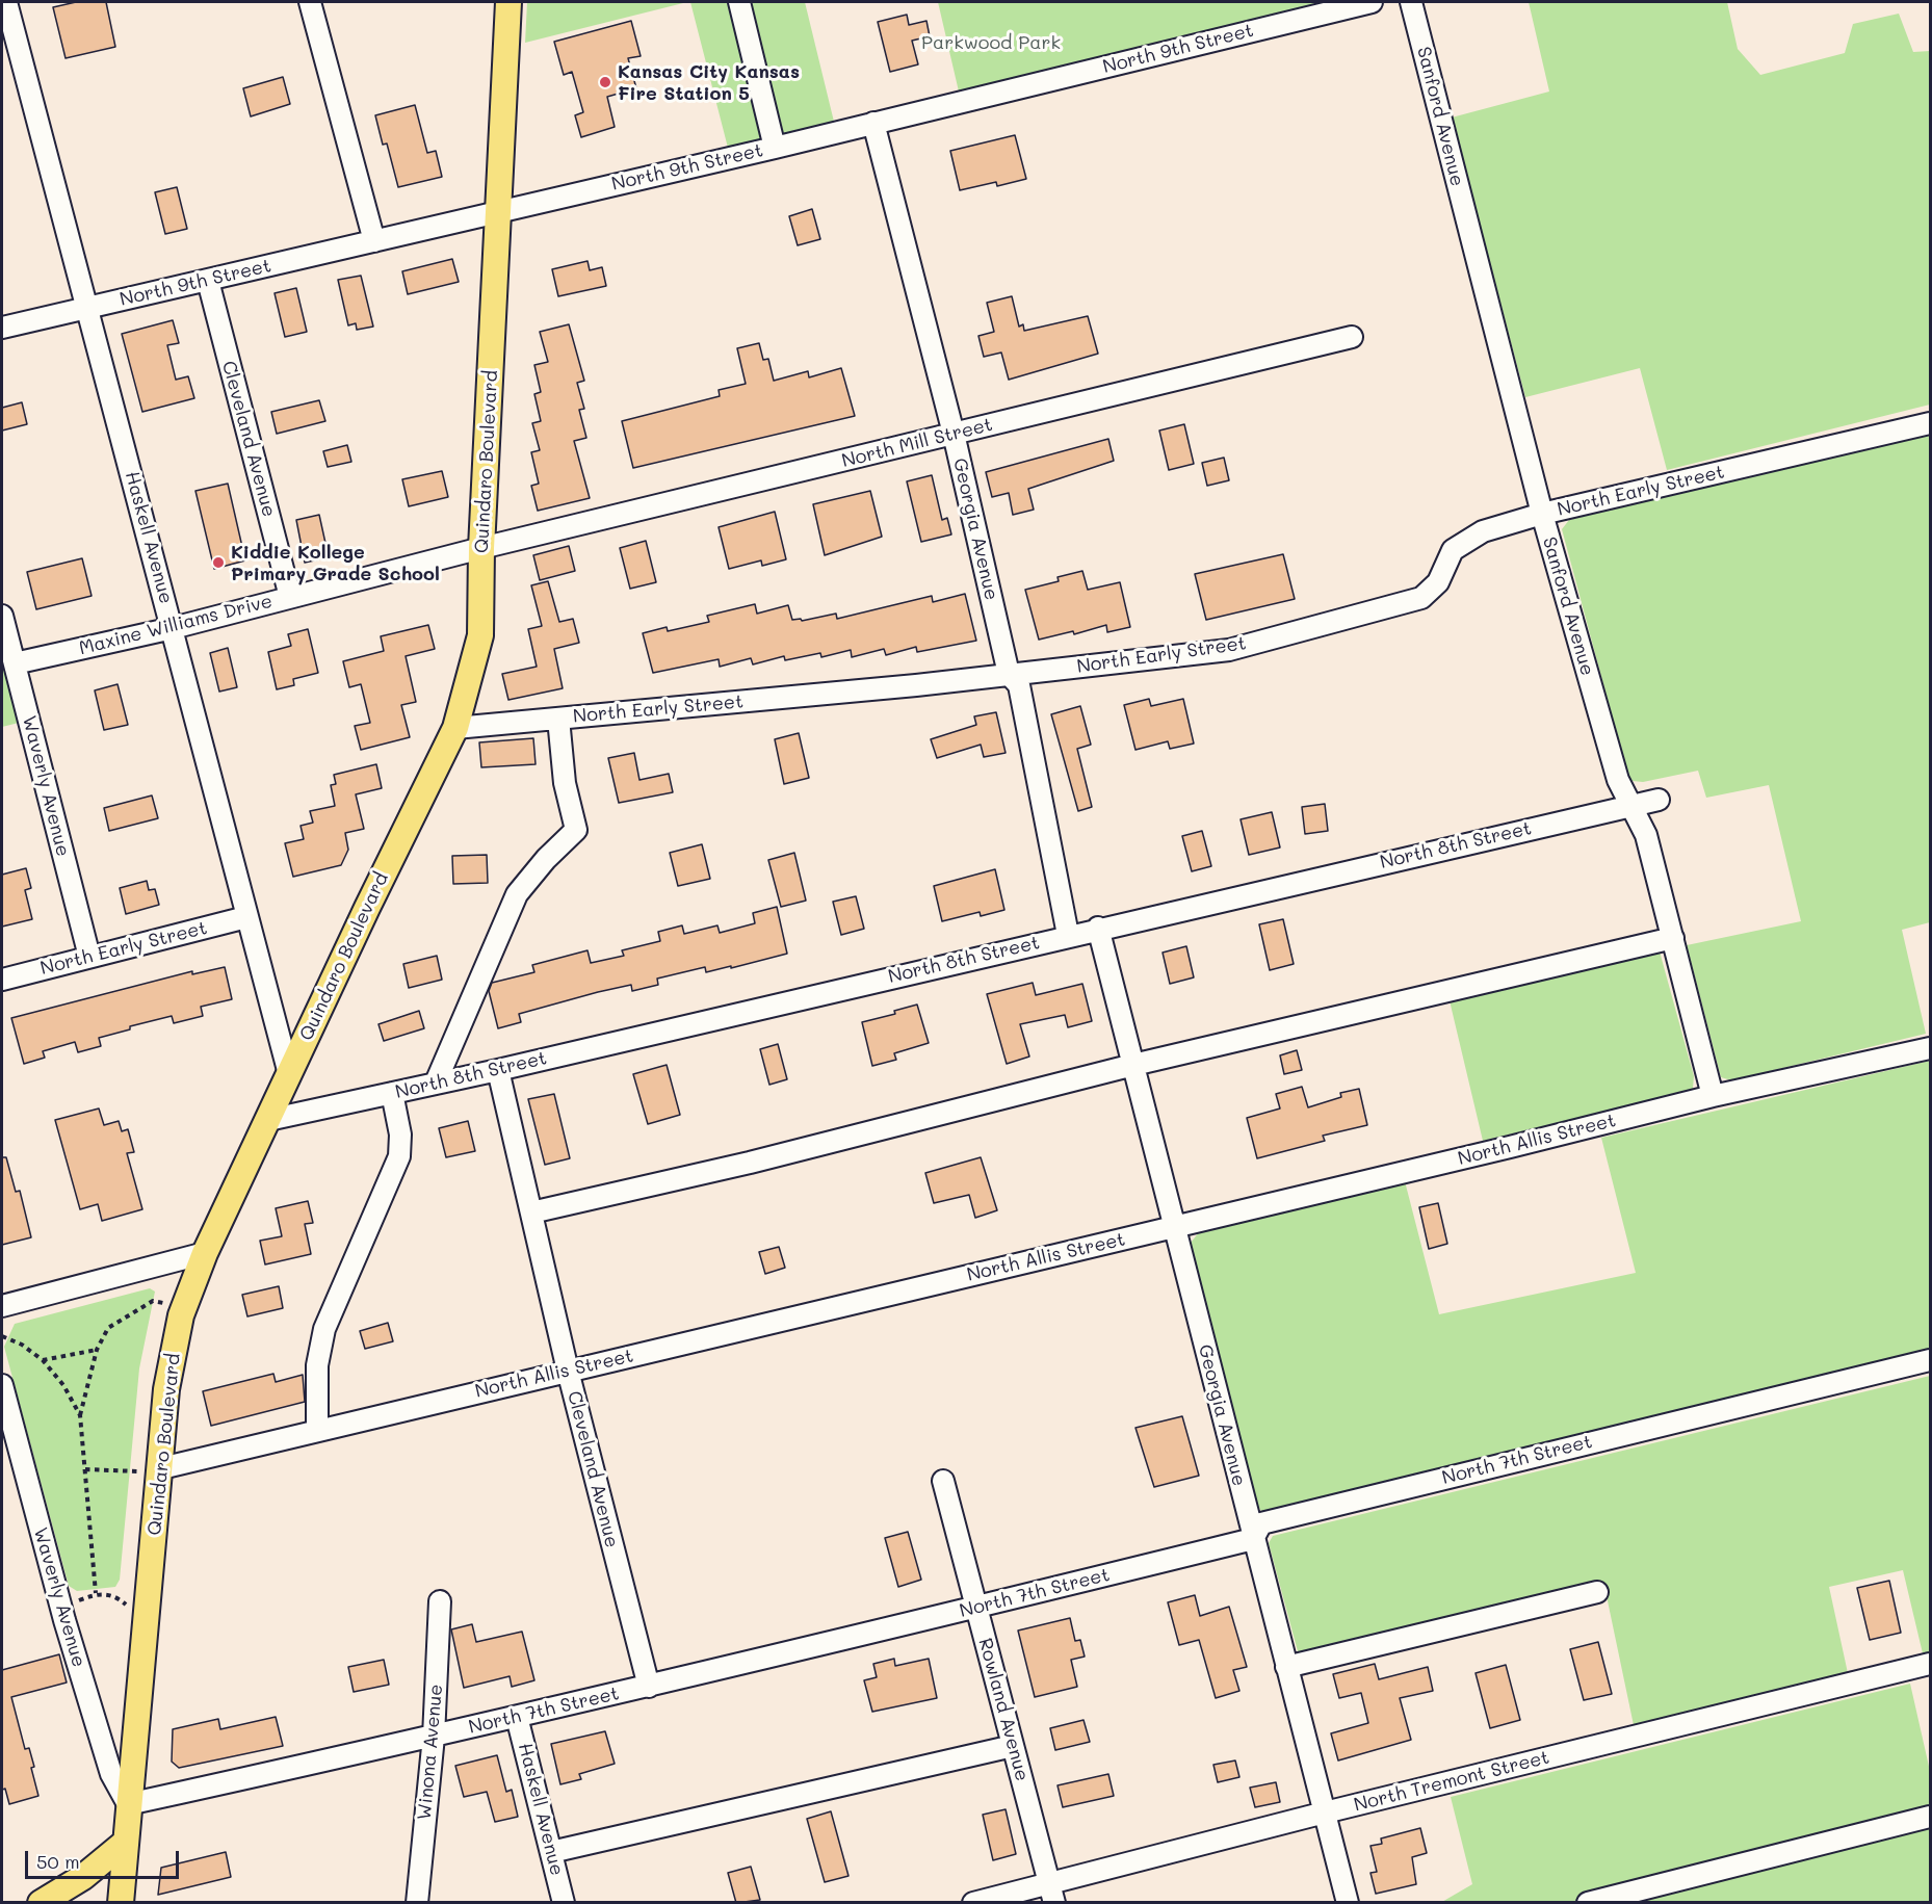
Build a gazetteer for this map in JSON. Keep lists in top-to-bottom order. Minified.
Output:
{"streets":{"main road":["Quindaro Boulevard"],"street":["North 9th Street","Sanford Avenue","Cleveland Avenue","North Mill Street","North Early Street","Georgia Avenue","Haskell Avenue","Maxine Williams Drive","Waverly Avenue","North 8th Street","North Allis Street","North 7th Street","Rowland Avenue","Winona Avenue","North Tremont Street"]},"crossings":[["North 9th Street","Cleveland Avenue"],["North 9th Street","Quindaro Boulevard"],["North 9th Street","Georgia Avenue"],["North 9th Street","Haskell Avenue"],["Sanford Avenue","North Early Street"],["Sanford Avenue","North 8th Street"],["Sanford Avenue","North Allis Street"],["Cleveland Avenue","Maxine Williams Drive"],["Cleveland Avenue","North 8th Street"],["Cleveland Avenue","North Allis Street"],["Cleveland Avenue","North 7th Street"],["North Mill Street","Quindaro Boulevard"],["North Mill Street","Georgia Avenue"],["North Mill Street","Maxine Williams Drive"],["Quindaro Boulevard","North Early Street"],["Quindaro Boulevard","Haskell Avenue"],["Quindaro Boulevard","Maxine Williams Drive"],["Quindaro Boulevard","Waverly Avenue"],["Quindaro Boulevard","North 8th Street"],["Quindaro Boulevard","North Allis Street"],["Quindaro Boulevard","North 7th Street"],["North Early Street","Georgia Avenue"],["North Early Street","Haskell Avenue"],["North Early Street","Waverly Avenue"],["Georgia Avenue","North 8th Street"],["Georgia Avenue","North Allis Street"],["Georgia Avenue","North 7th Street"],["Georgia Avenue","North Tremont Street"],["Haskell Avenue","Maxine Williams Drive"],["Haskell Avenue","North 7th Street"],["Maxine Williams Drive","Waverly Avenue"],["Waverly Avenue","North 7th Street"],["North 7th Street","Rowland Avenue"],["North 7th Street","Winona Avenue"],["Rowland Avenue","North Tremont Street"]],"parks":["Parkwood Park"],"places":["Kansas City Kansas Fire Station 5","Kiddie Kollege Primary Grade School"],"scale_bar":"50 m"}
